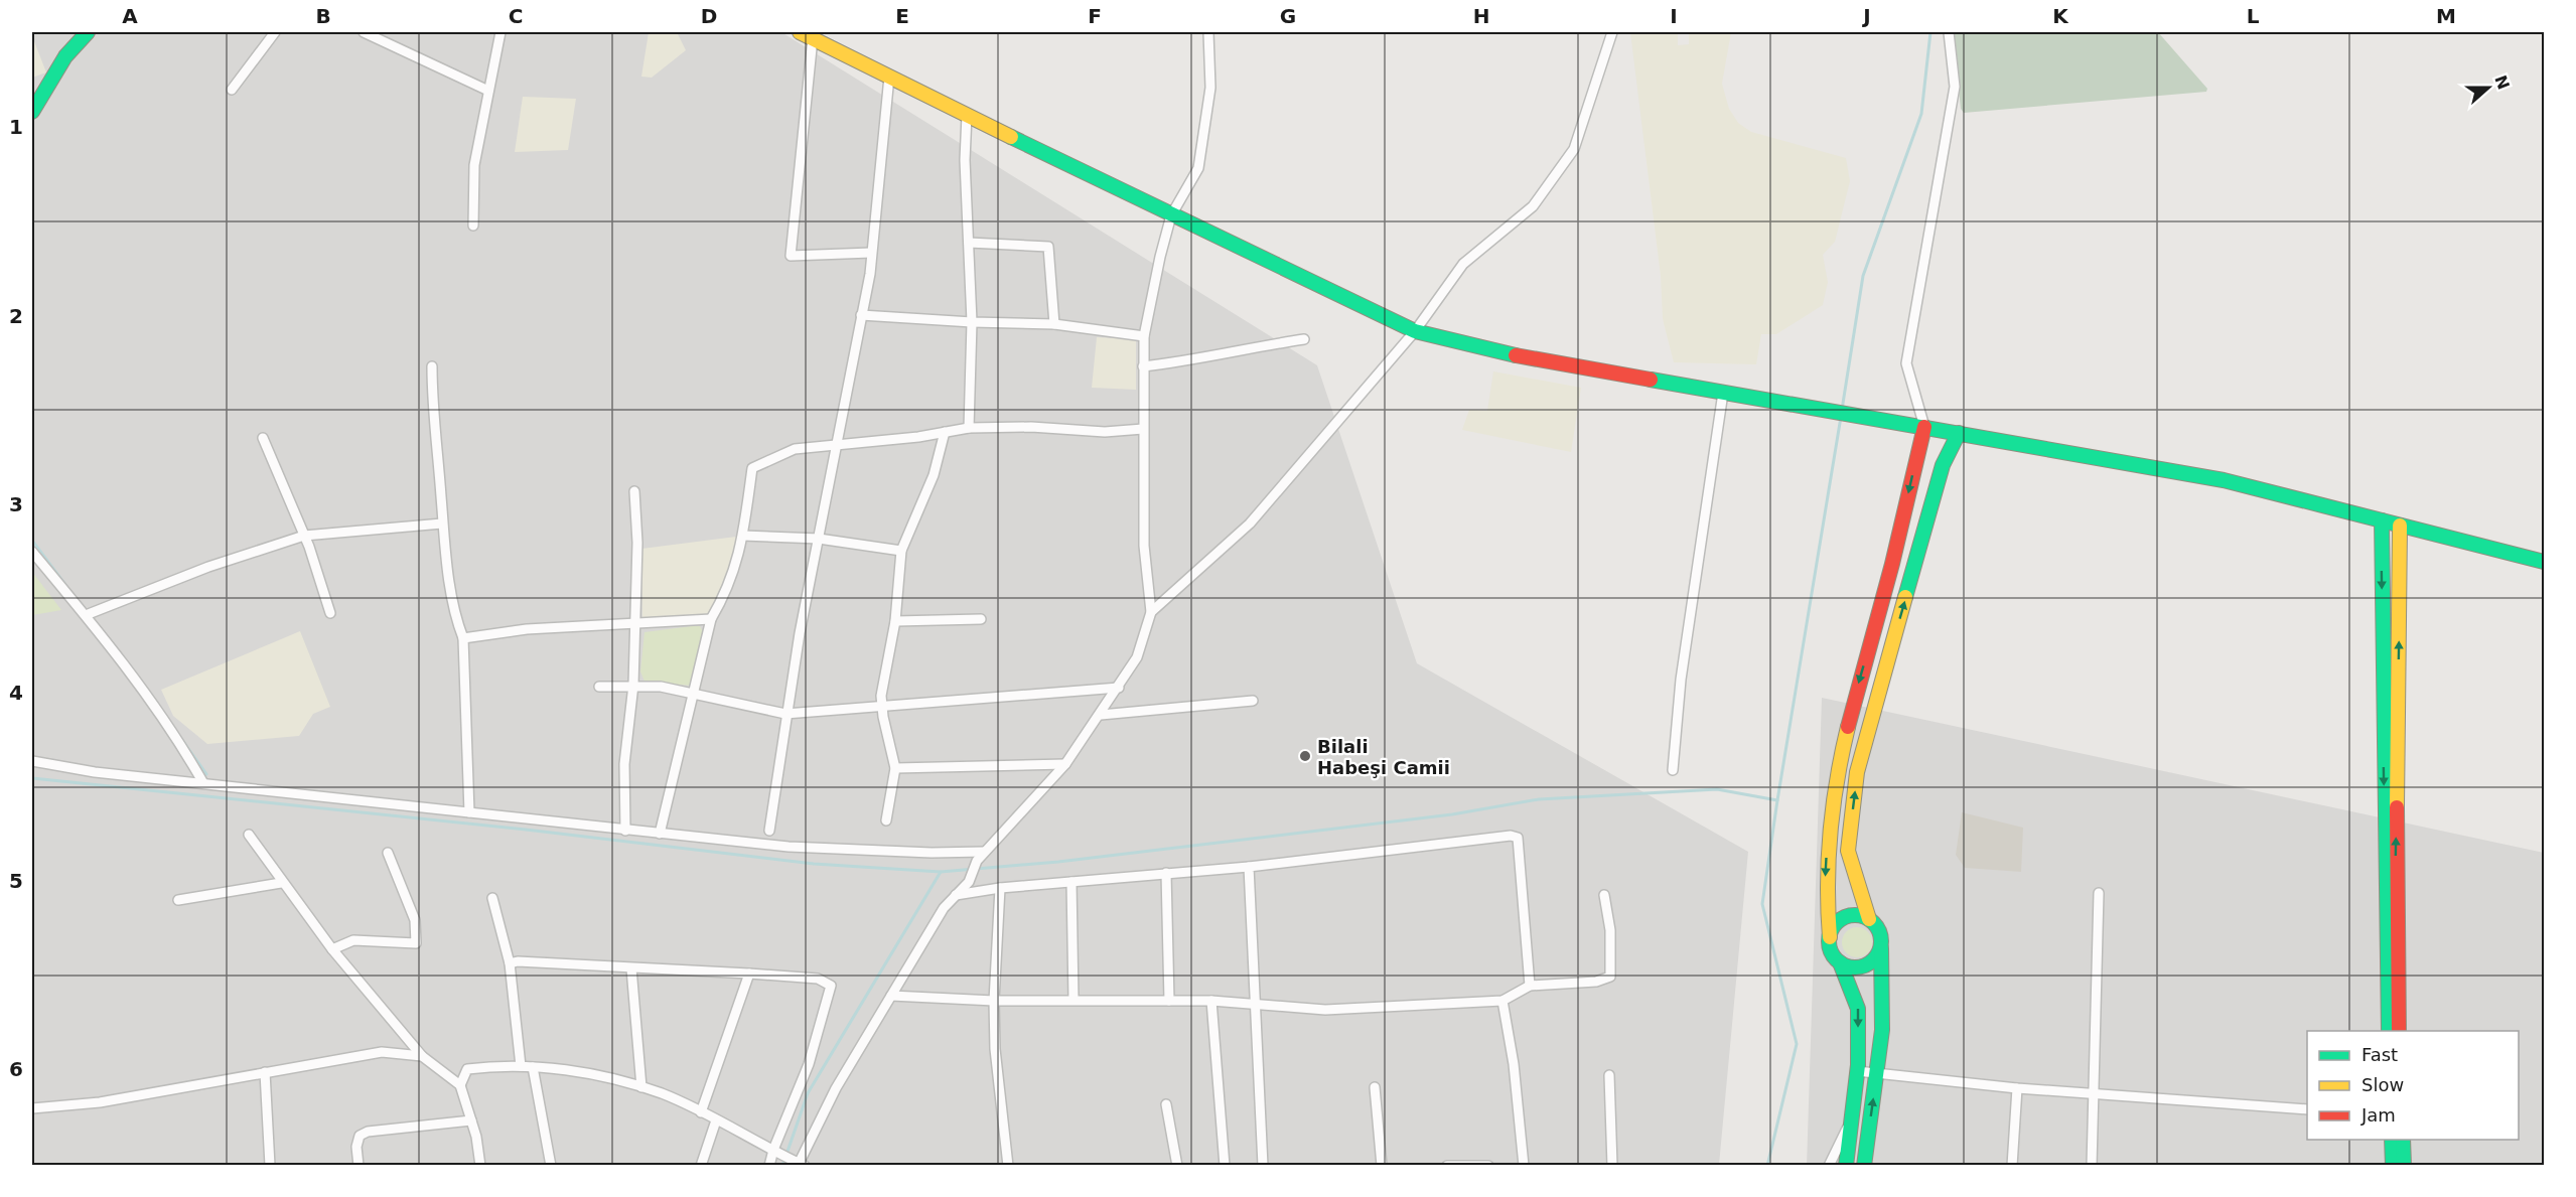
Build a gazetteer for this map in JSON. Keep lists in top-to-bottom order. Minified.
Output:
{"places":["Bilali Habeşi Camii"],"legend":["Fast","Slow","Jam"],"north":"right","grid":{"columns":["A","B","C","D","E","F","G","H","I","J","K","L","M"],"rows":["1","2","3","4","5","6"]}}
